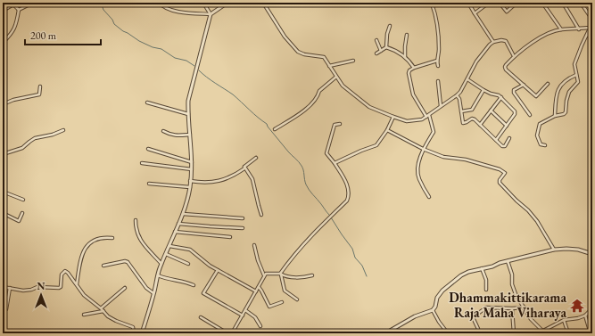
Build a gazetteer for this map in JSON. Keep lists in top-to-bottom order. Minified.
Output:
{"places":{"temple":["Dhammakittikarama Raja Maha Viharaya"]},"scale_bar":"200 m","north":"top"}
